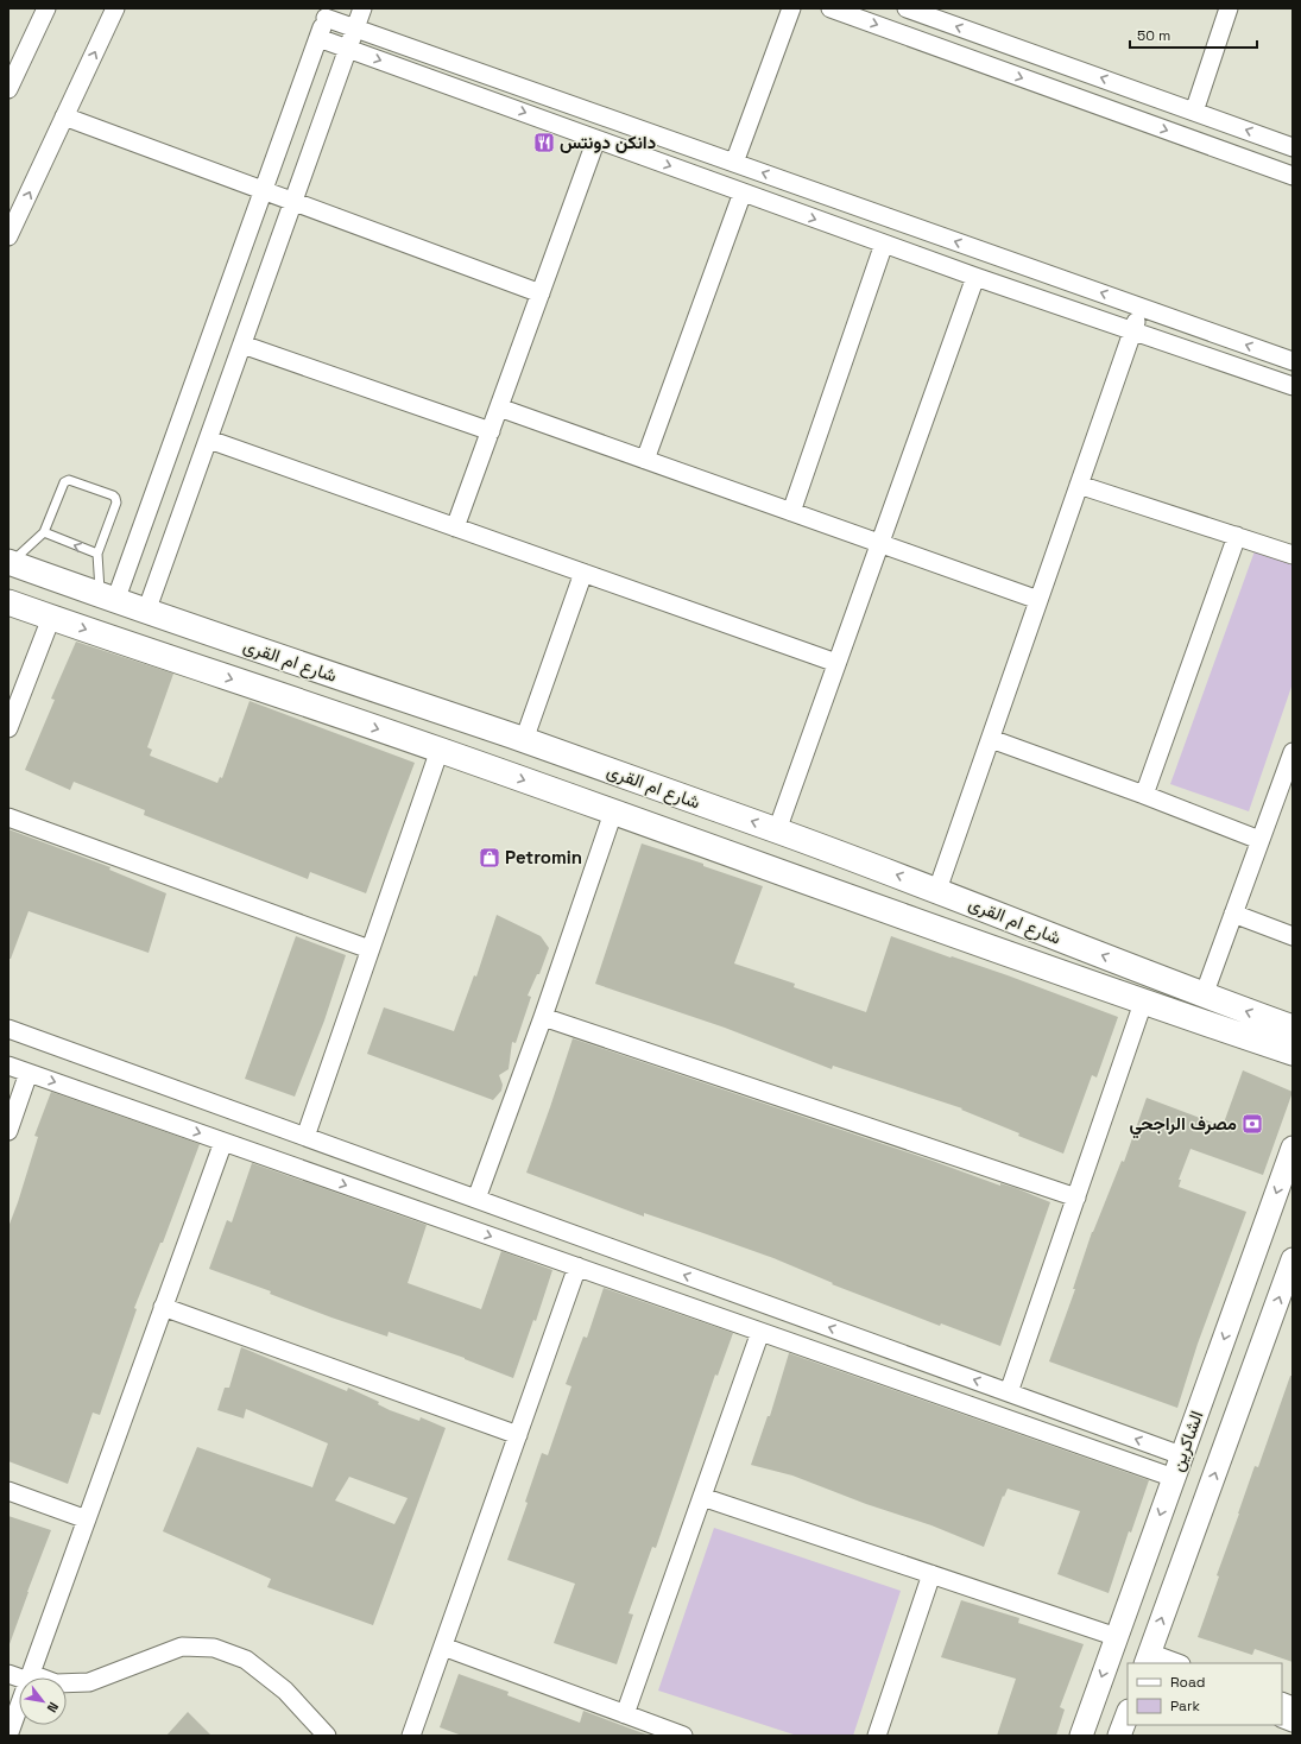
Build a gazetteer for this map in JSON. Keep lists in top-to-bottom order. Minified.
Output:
{"streets":{"main road":["شارع ام القرى"],"street":["الشاكرين"]},"places":{"restaurant":["دانكن دونتس"],"shop":["Petromin"],"bank":["مصرف الراجحي"]},"legend":["Road","Park"],"scale_bar":"50 m","north":"bottom right"}
